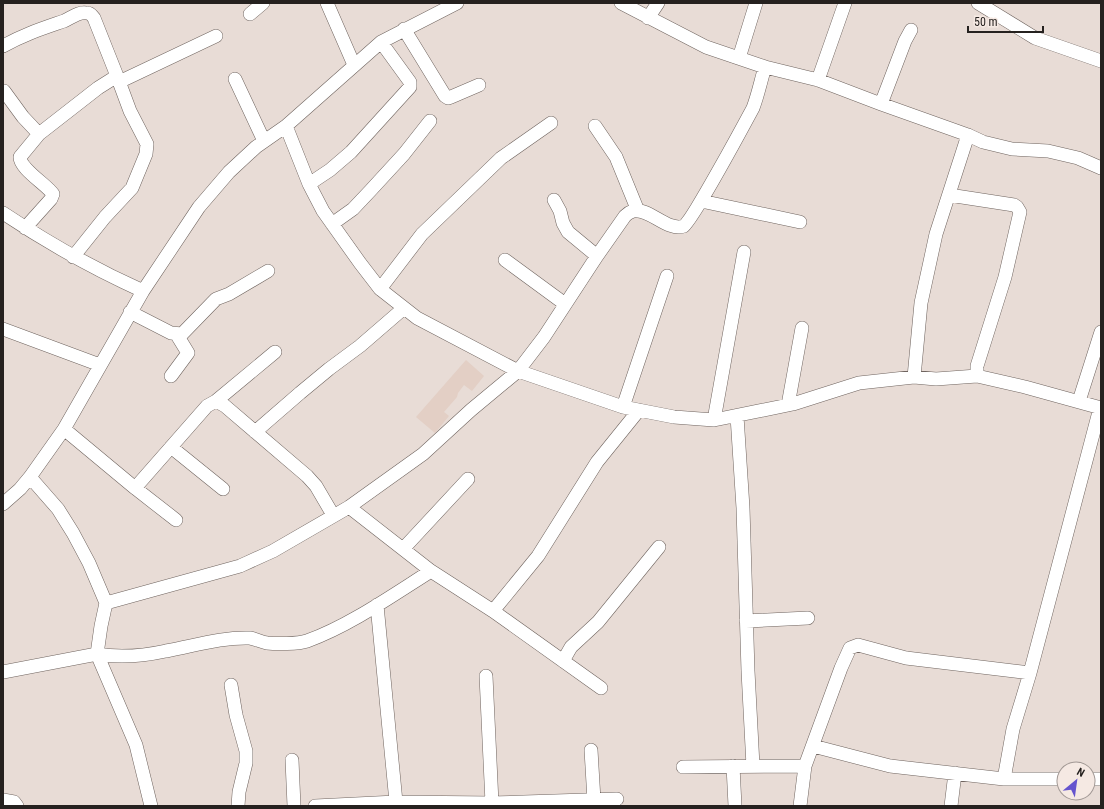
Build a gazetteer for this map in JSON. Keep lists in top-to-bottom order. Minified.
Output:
{"scale_bar":"50 m","north":"top right"}
